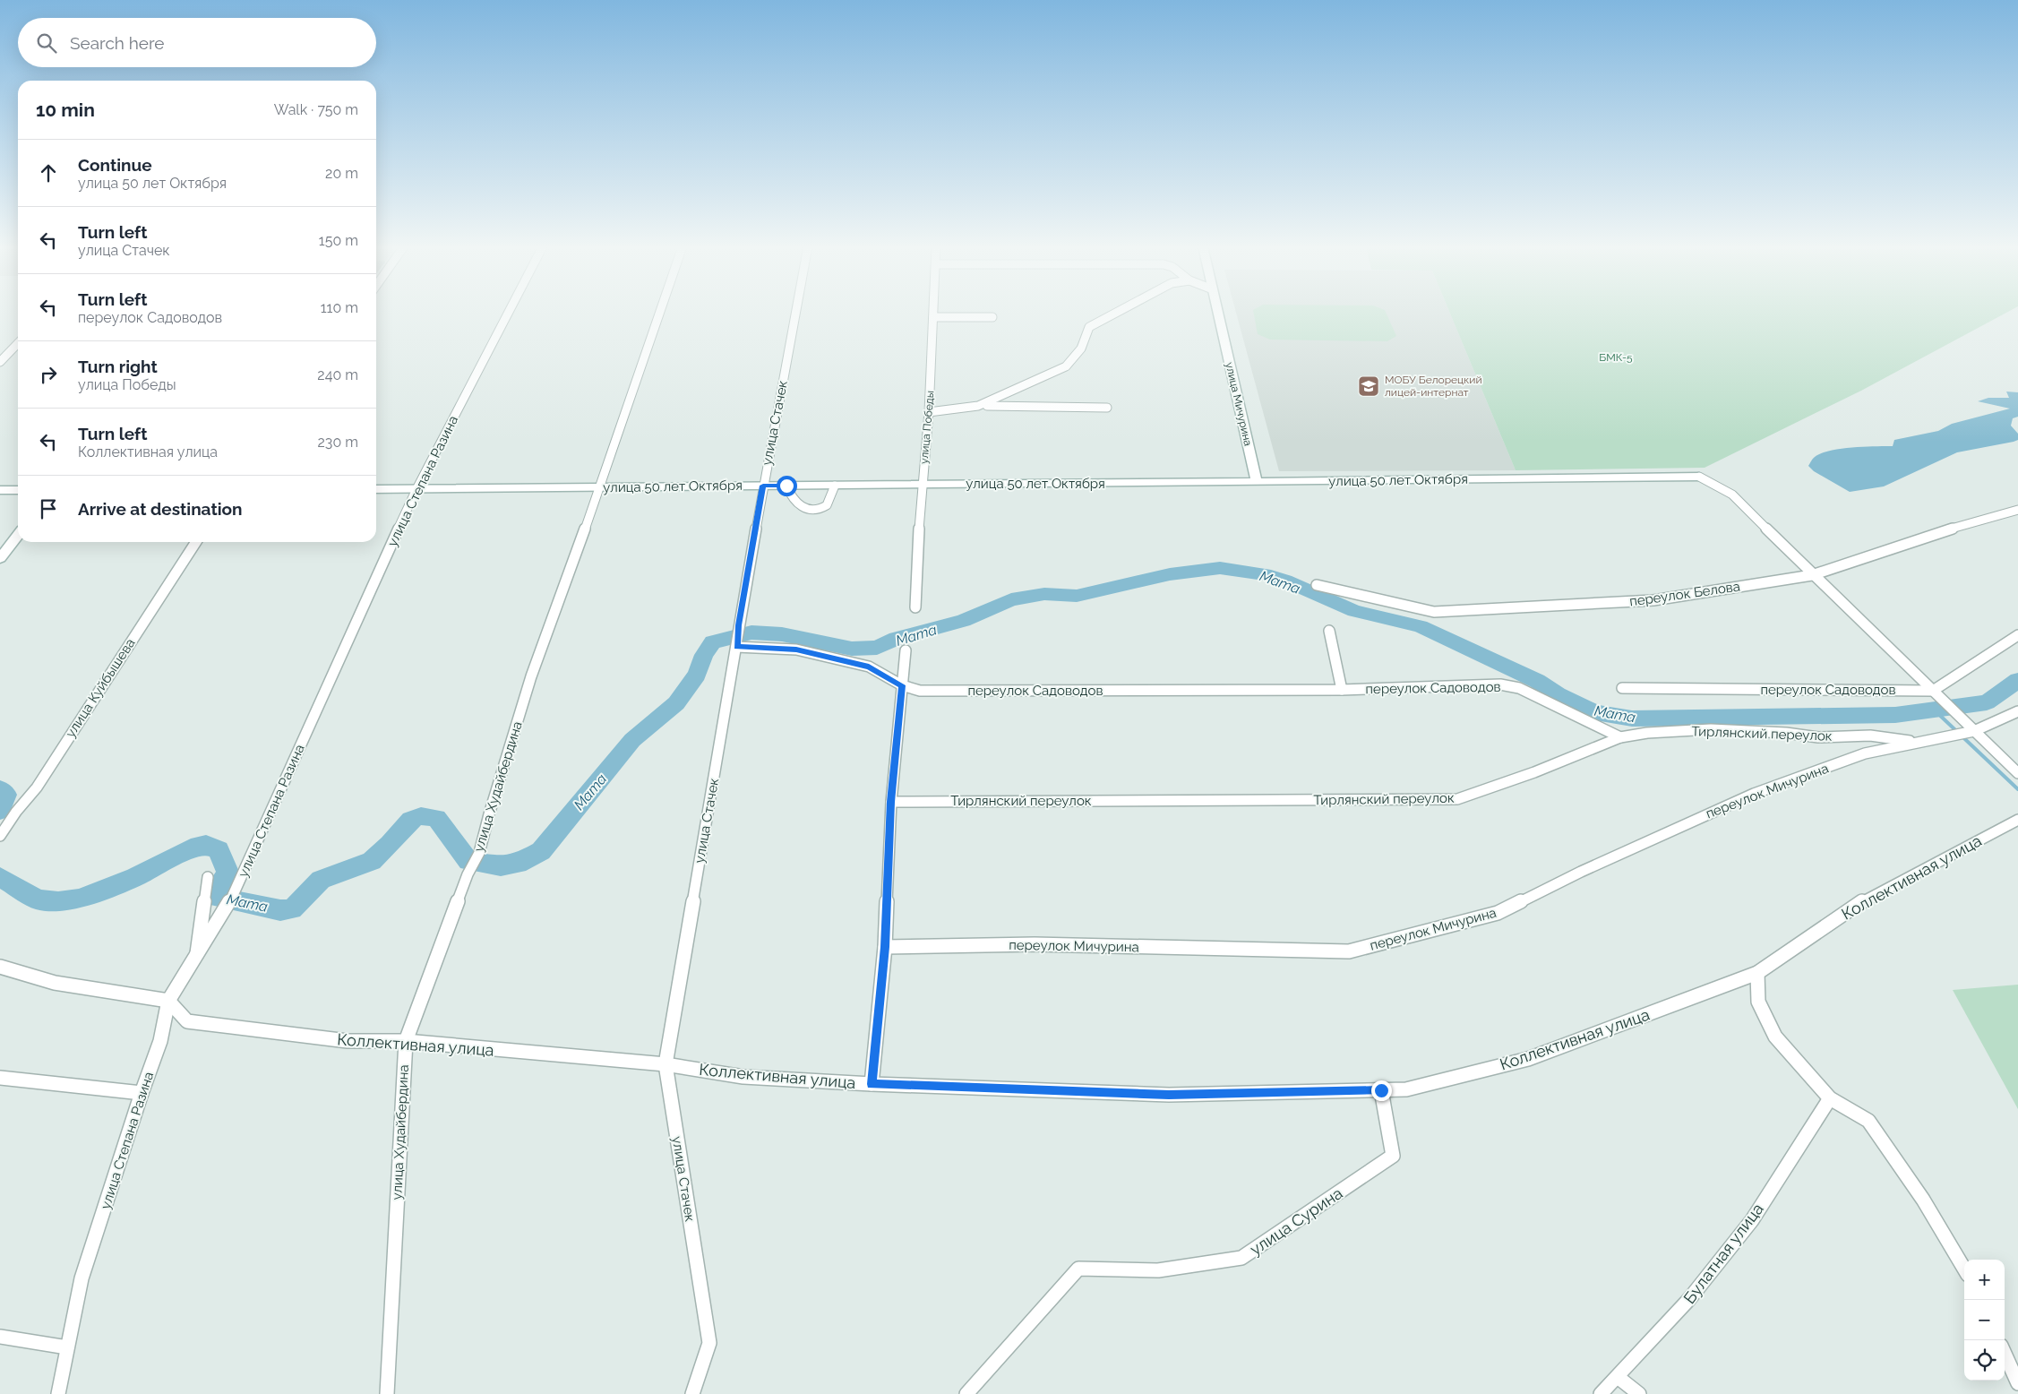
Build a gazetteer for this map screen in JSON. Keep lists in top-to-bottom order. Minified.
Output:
{"streets":{"street":["улица Мичурина","улица Стачек","улица Победы","улица 50 лет Октября","улица Степана Разина","переулок Белова","улица Куйбышева","переулок Садоводов","Тирлянский переулок","улица Худайбердина","переулок Мичурина","Коллективная улица","улица Сурина","Булатная улица"]},"crossings":[["улица Мичурина","улица 50 лет Октября"],["улица Стачек","улица 50 лет Октября"],["улица Стачек","переулок Садоводов"],["улица Стачек","Коллективная улица"],["улица Победы","улица 50 лет Октября"],["улица 50 лет Октября","улица Степана Разина"],["улица 50 лет Октября","улица Худайбердина"],["улица Степана Разина","Коллективная улица"],["переулок Садоводов","Тирлянский переулок"],["Тирлянский переулок","переулок Мичурина"],["улица Худайбердина","Коллективная улица"],["Коллективная улица","улица Сурина"]],"water":["Мата"],"parks":["БМК-5"],"places":{"school or university":["МОБУ Белорецкий лицей-интернат"]},"page":{"search":"Search here","heading":["10 min","Walk · 750 m"],"list":[["Continue","улица 50 лет Октября","20 m"],["Turn left","улица Стачек","150 m"],["Turn left","переулок Садоводов","110 m"],["Turn right","улица Победы","240 m"],["Turn left","Коллективная улица","230 m"],"Arrive at destination"],"map_buttons":["+","−"]}}
